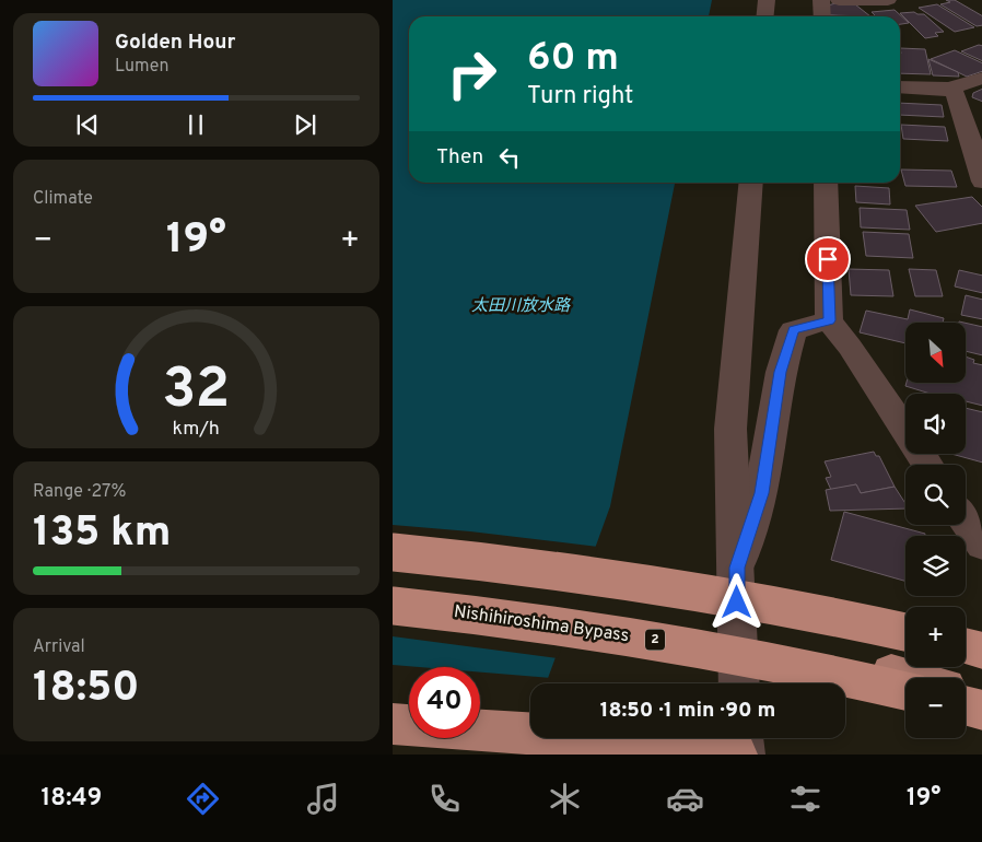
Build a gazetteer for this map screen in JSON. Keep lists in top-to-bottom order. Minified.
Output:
{"streets":{"highway":["Nishihiroshima Bypass","2"]},"water":["太田川放水路"],"north":"bottom right","page":{"turn":["60 m","Turn right"],"song":["Golden Hour","Lumen"],"then":"Then","tile":["Climate",["Range · 27%","135 km"],["Arrival","18:50"]],"heat":["−","19°","+"],"map_buttons":["+","−"],"limit":"40","trip":"18:50 · 1 min · 90 m","tabs":["18:49","19°"],"gauge":["32","km/h"]}}
